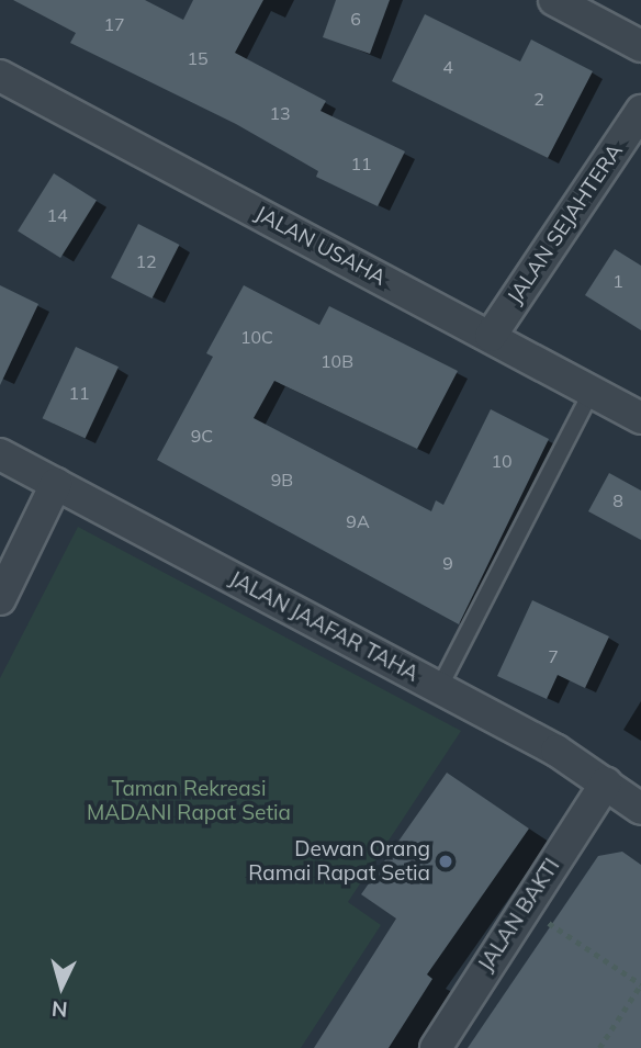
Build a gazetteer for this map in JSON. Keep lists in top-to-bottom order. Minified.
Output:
{"streets":{"street":["JALAN SEJAHTERA","JALAN USAHA","JALAN JAAFAR TAHA","JALAN BAKTI"]},"crossings":[["JALAN SEJAHTERA","JALAN USAHA"],["JALAN JAAFAR TAHA","JALAN BAKTI"]],"parks":["Taman Rekreasi MADANI Rapat Setia"],"places":["Dewan Orang Ramai Rapat Setia"],"house_numbers":["6","17","15","4","2","13","11","14","12","1","10C","10B","11","9C","10","9B","8","9A","9","7"],"north":"bottom"}
